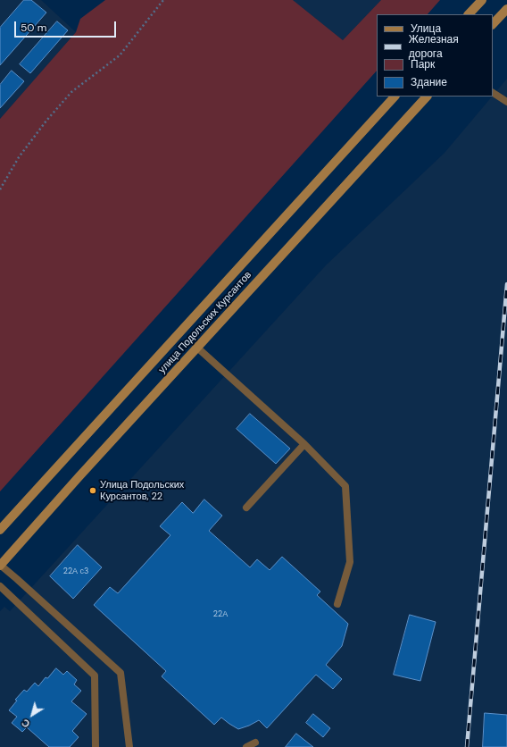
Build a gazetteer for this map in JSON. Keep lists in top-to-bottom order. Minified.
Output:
{"streets":{"main road":["улица Подольских Курсантов"]},"places":["Улица Подольских Курсантов, 22"],"house_numbers":["22А с3","22А"],"legend":["Улица","Железная дорога","Парк","Здание"],"scale_bar":"50 m","north":"bottom left"}
